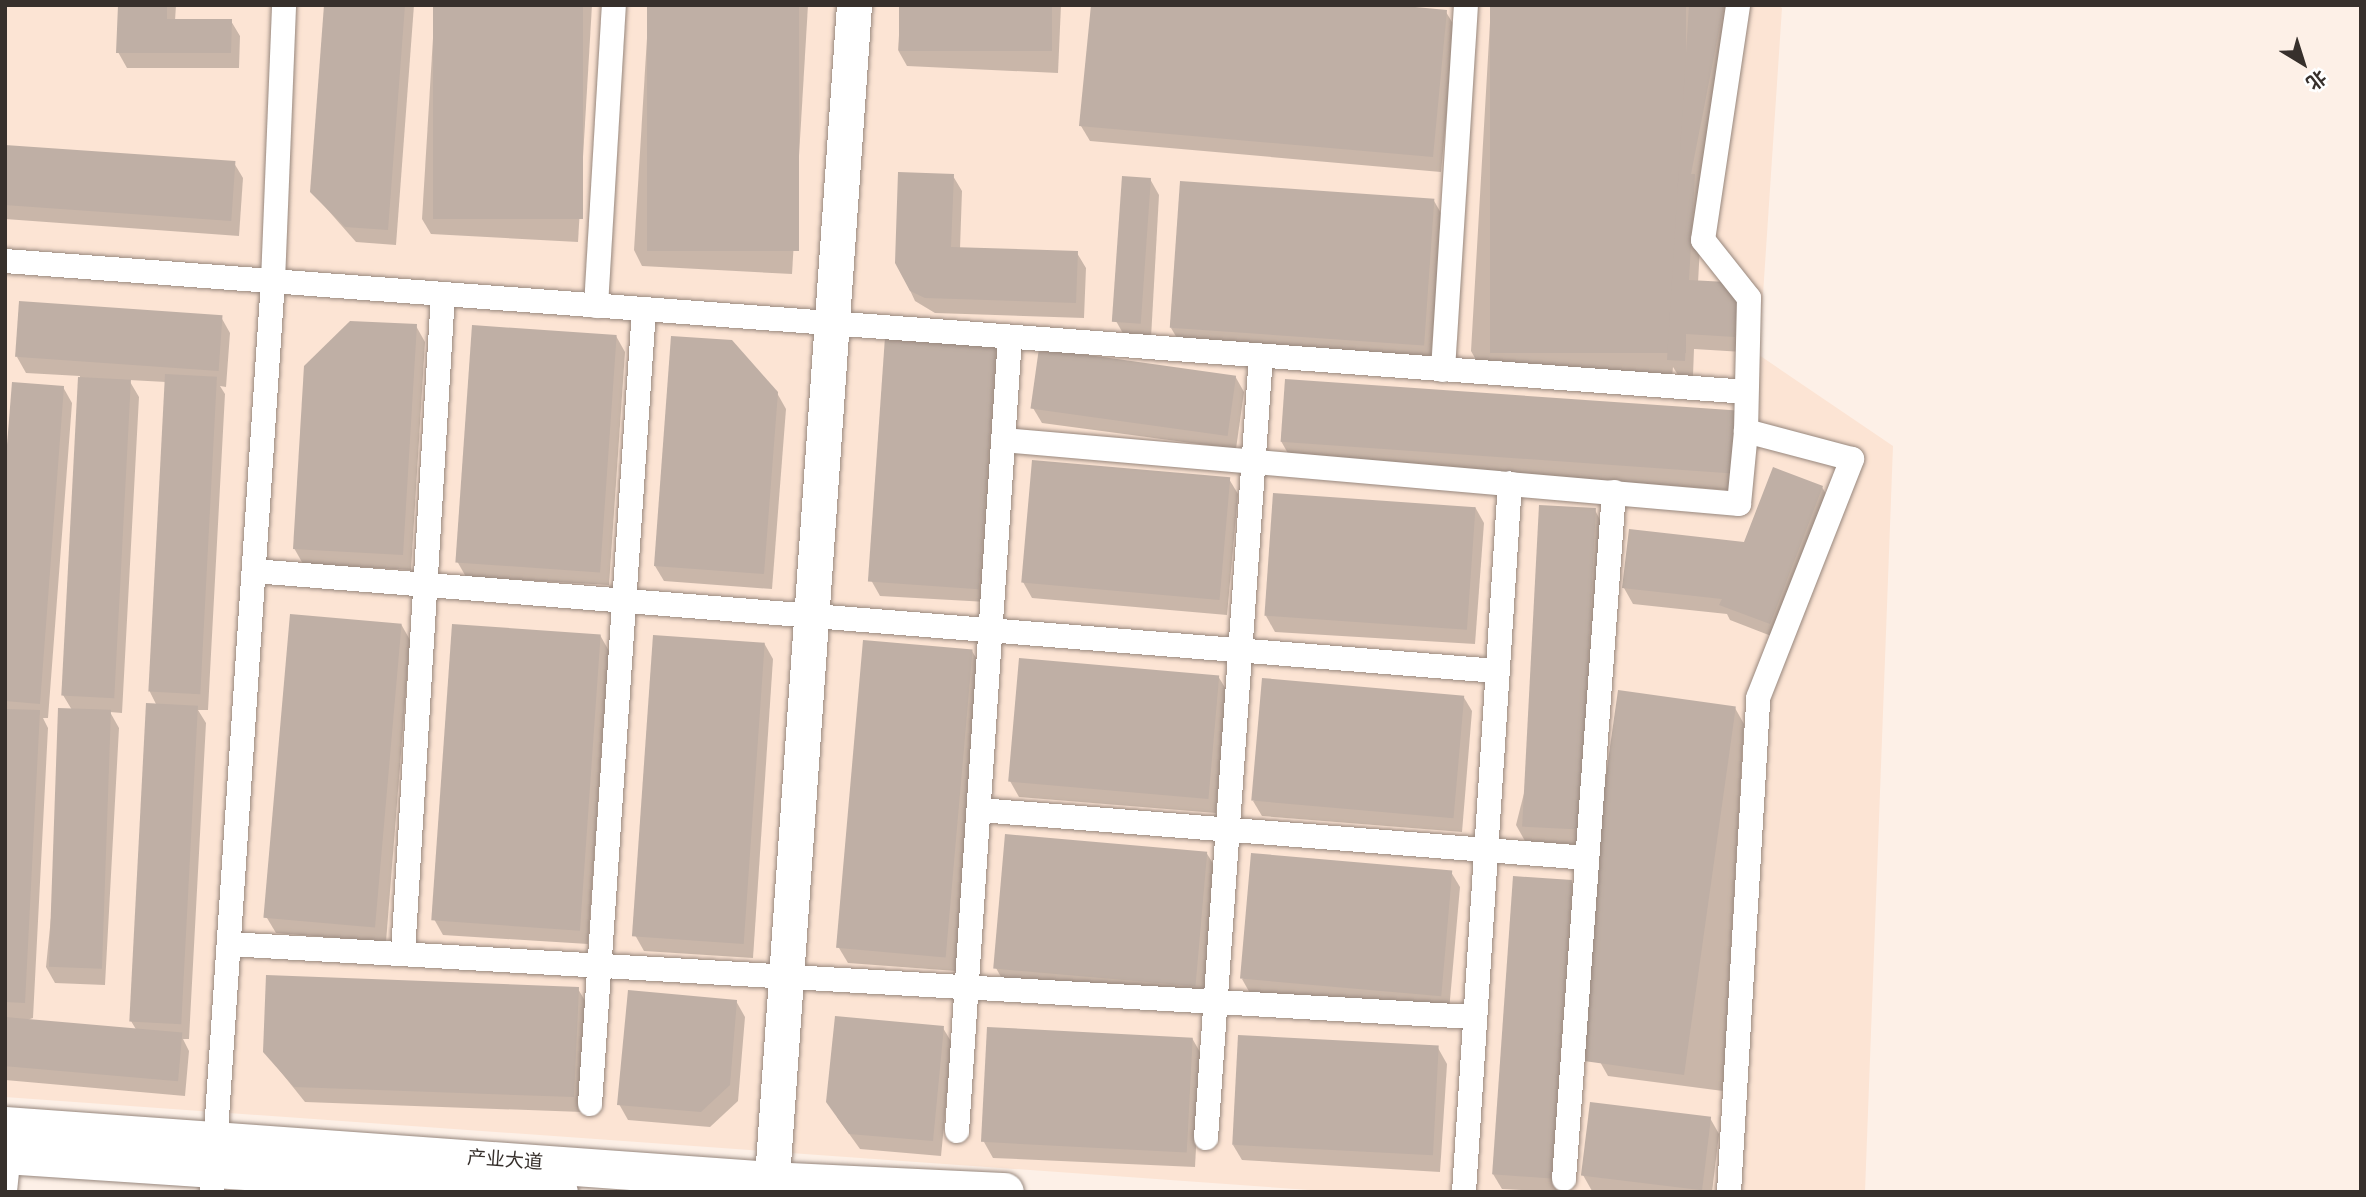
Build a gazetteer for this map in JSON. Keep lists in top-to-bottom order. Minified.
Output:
{"streets":{"main road":["产业大道"]},"north":"bottom right"}
